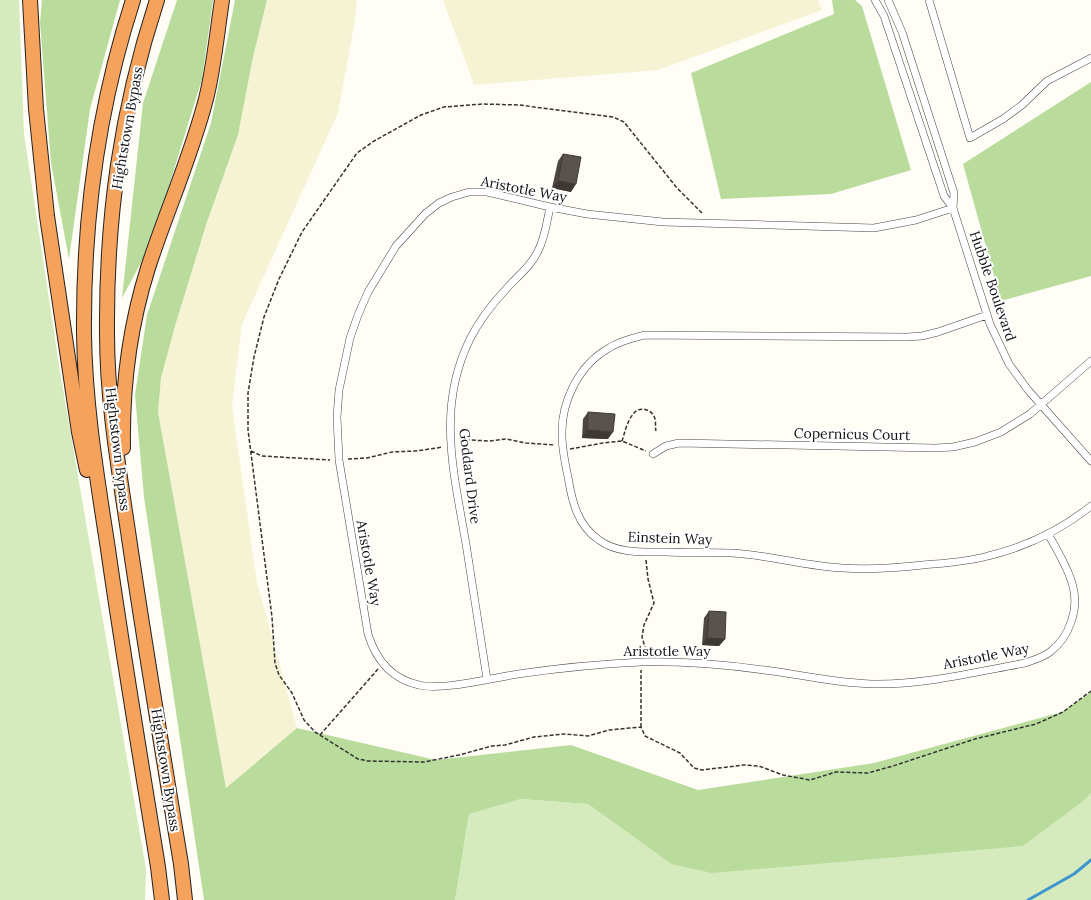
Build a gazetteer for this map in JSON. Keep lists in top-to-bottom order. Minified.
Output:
{"streets":{"highway":["Hightstown Bypass"],"street":["Aristotle Way","Hubble Boulevard","Copernicus Court","Goddard Drive","Einstein Way"]},"crossings":[["Aristotle Way","Hubble Boulevard"],["Aristotle Way","Goddard Drive"],["Aristotle Way","Einstein Way"],["Hubble Boulevard","Copernicus Court"],["Hubble Boulevard","Einstein Way"]]}
